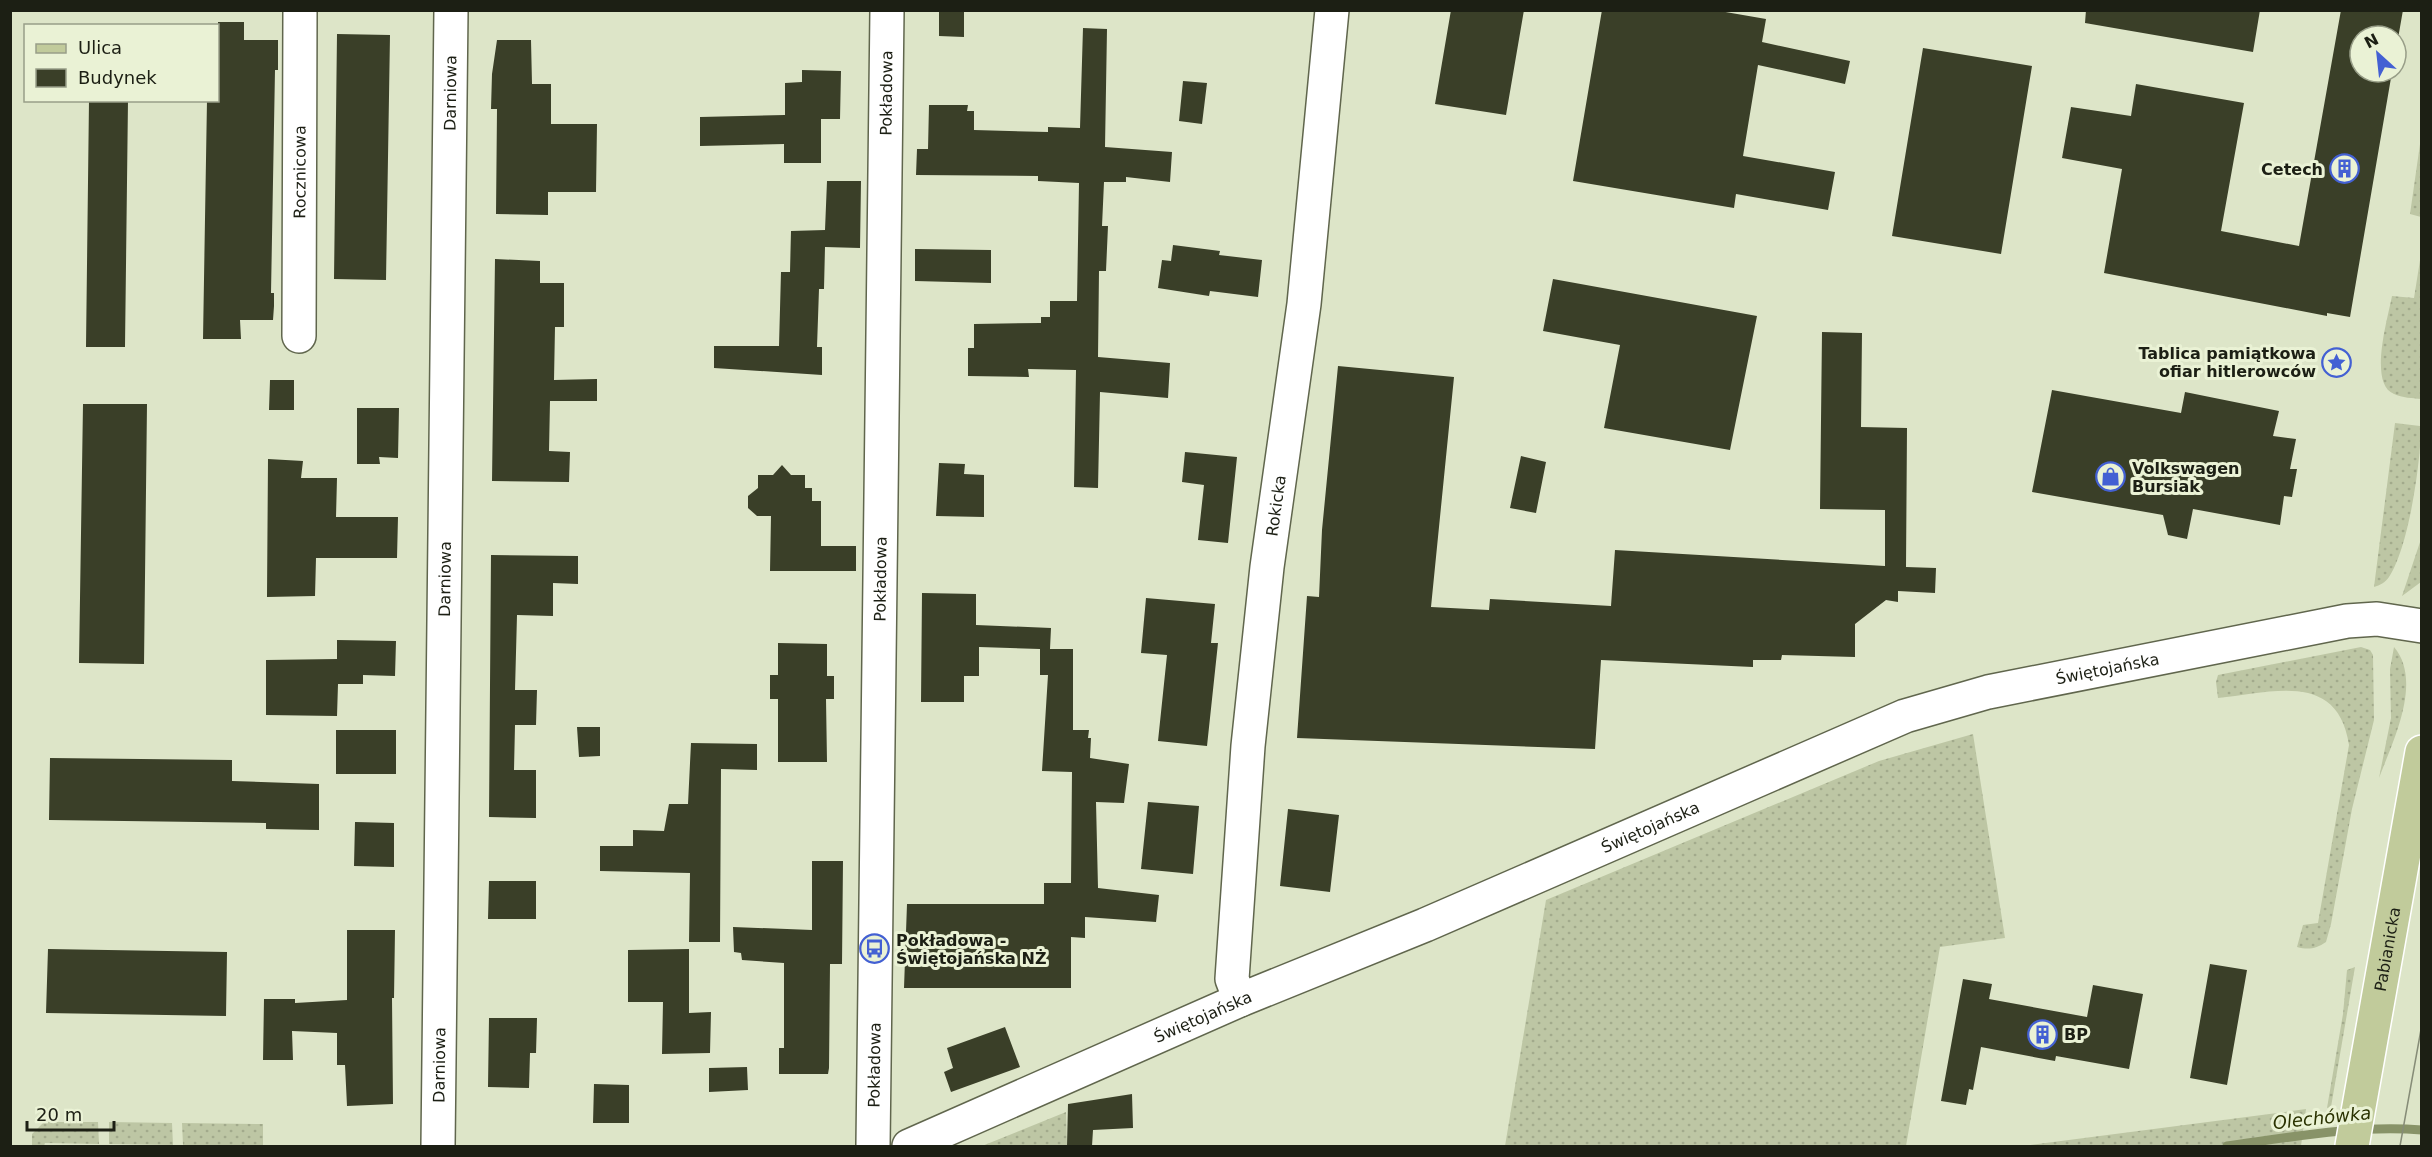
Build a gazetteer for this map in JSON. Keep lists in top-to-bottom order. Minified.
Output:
{"streets":{"main road":["Pabianicka"],"street":["Darniowa","Pokładowa","Rocznicowa","Rokicka","Świętojańska"]},"crossings":[["Rokicka","Świętojańska"]],"water":["Olechówka"],"places":{"building":["Cetech","BP"],"place":["Tablica pamiątkowa ofiar hitlerowców"],"shop":["Volkswagen Bursiak"],"bus stop":["Pokładowa - Świętojańska NŻ"]},"legend":["Ulica","Budynek"],"scale_bar":"20 m","north":"top left"}
